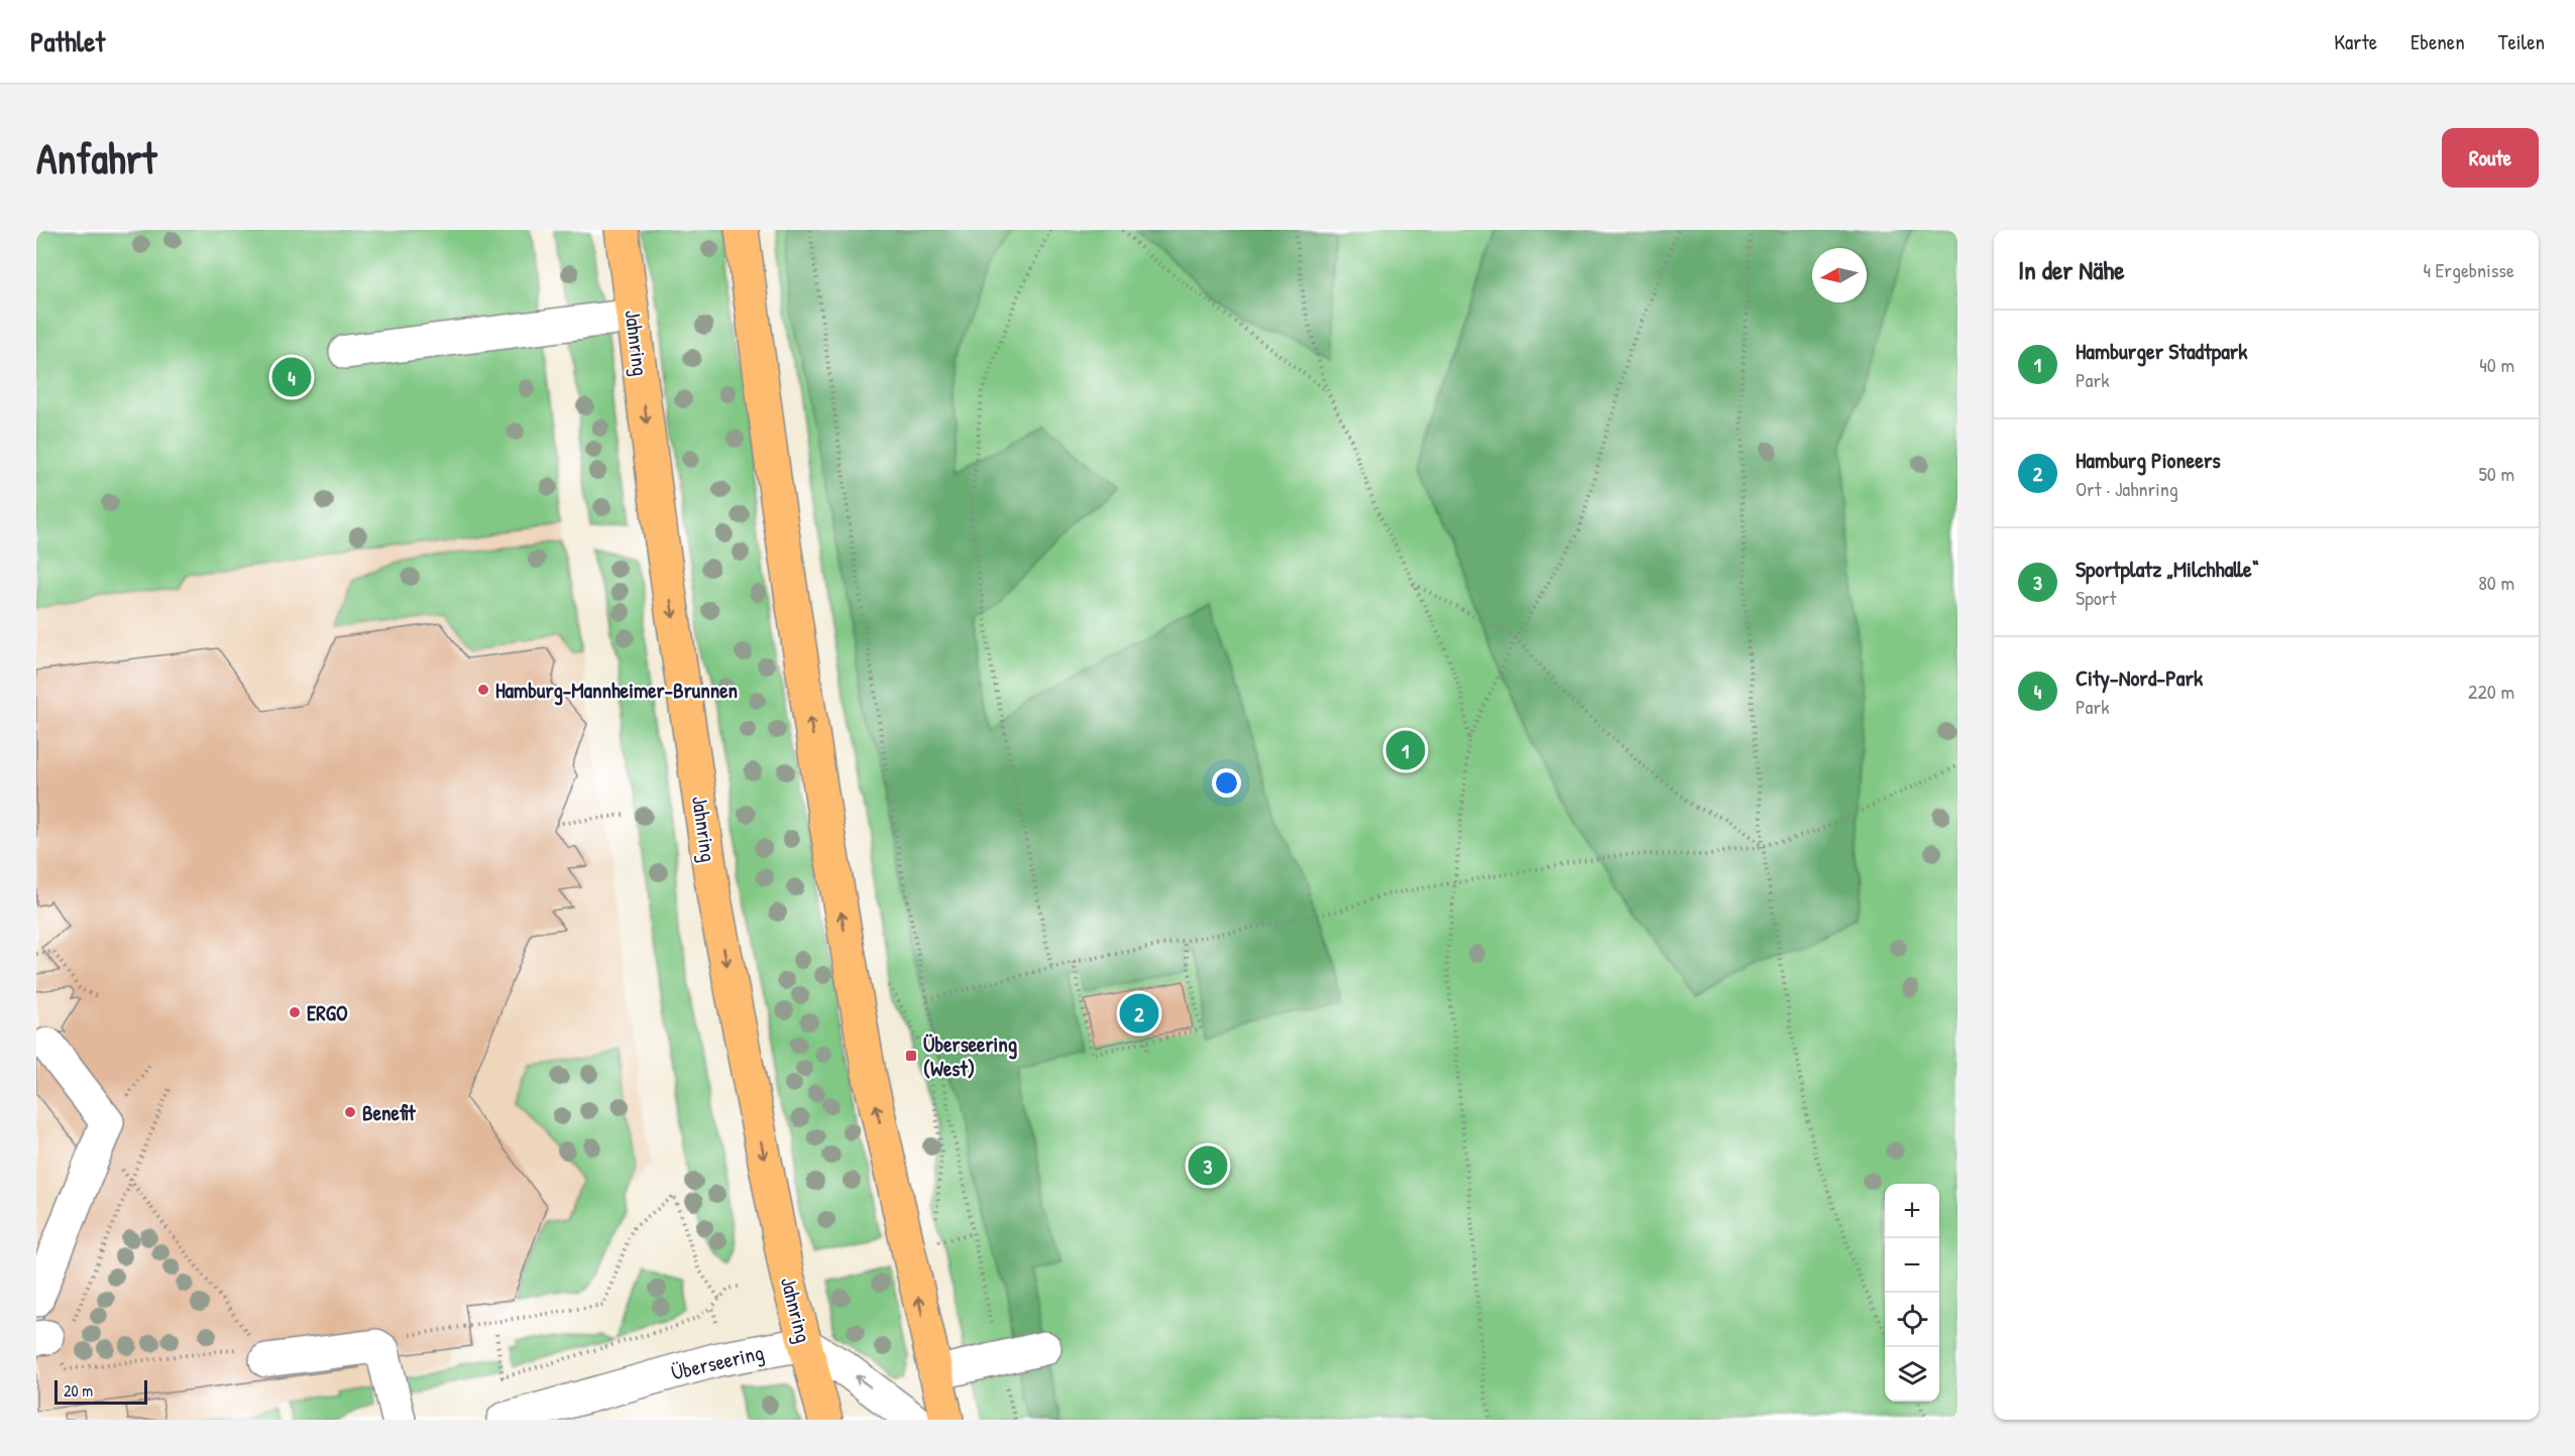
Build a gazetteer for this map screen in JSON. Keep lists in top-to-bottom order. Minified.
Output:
{"streets":{"main road":["Jahnring"],"lane":["Überseering"]},"crossings":[["Jahnring","Überseering"]],"places":{"other":["Hamburg-Mannheimer-Brunnen","ERGO","Benefit"],"transit":["Überseering (West)"]},"scale_bar":"20 m","north":"left","page":{"header":"Pathlet","nav":["Karte","Ebenen","Teilen"],"buttons":"Route","title":"Anfahrt","heading":["In der Nähe","4 Ergebnisse"],"list":[{"mark":"1","name":"Hamburger Stadtpark","note":"Park","value":"40 m"},{"mark":"2","name":"Hamburg Pioneers","note":"Ort · Jahnring","value":"50 m"},{"mark":"3","name":"Sportplatz „Milchhalle“","note":"Sport","value":"80 m"},{"mark":"4","name":"City-Nord-Park","note":"Park","value":"220 m"}],"pins":["4","1","2","3"],"map_buttons":["+","−"],"scale":"20 m"}}
